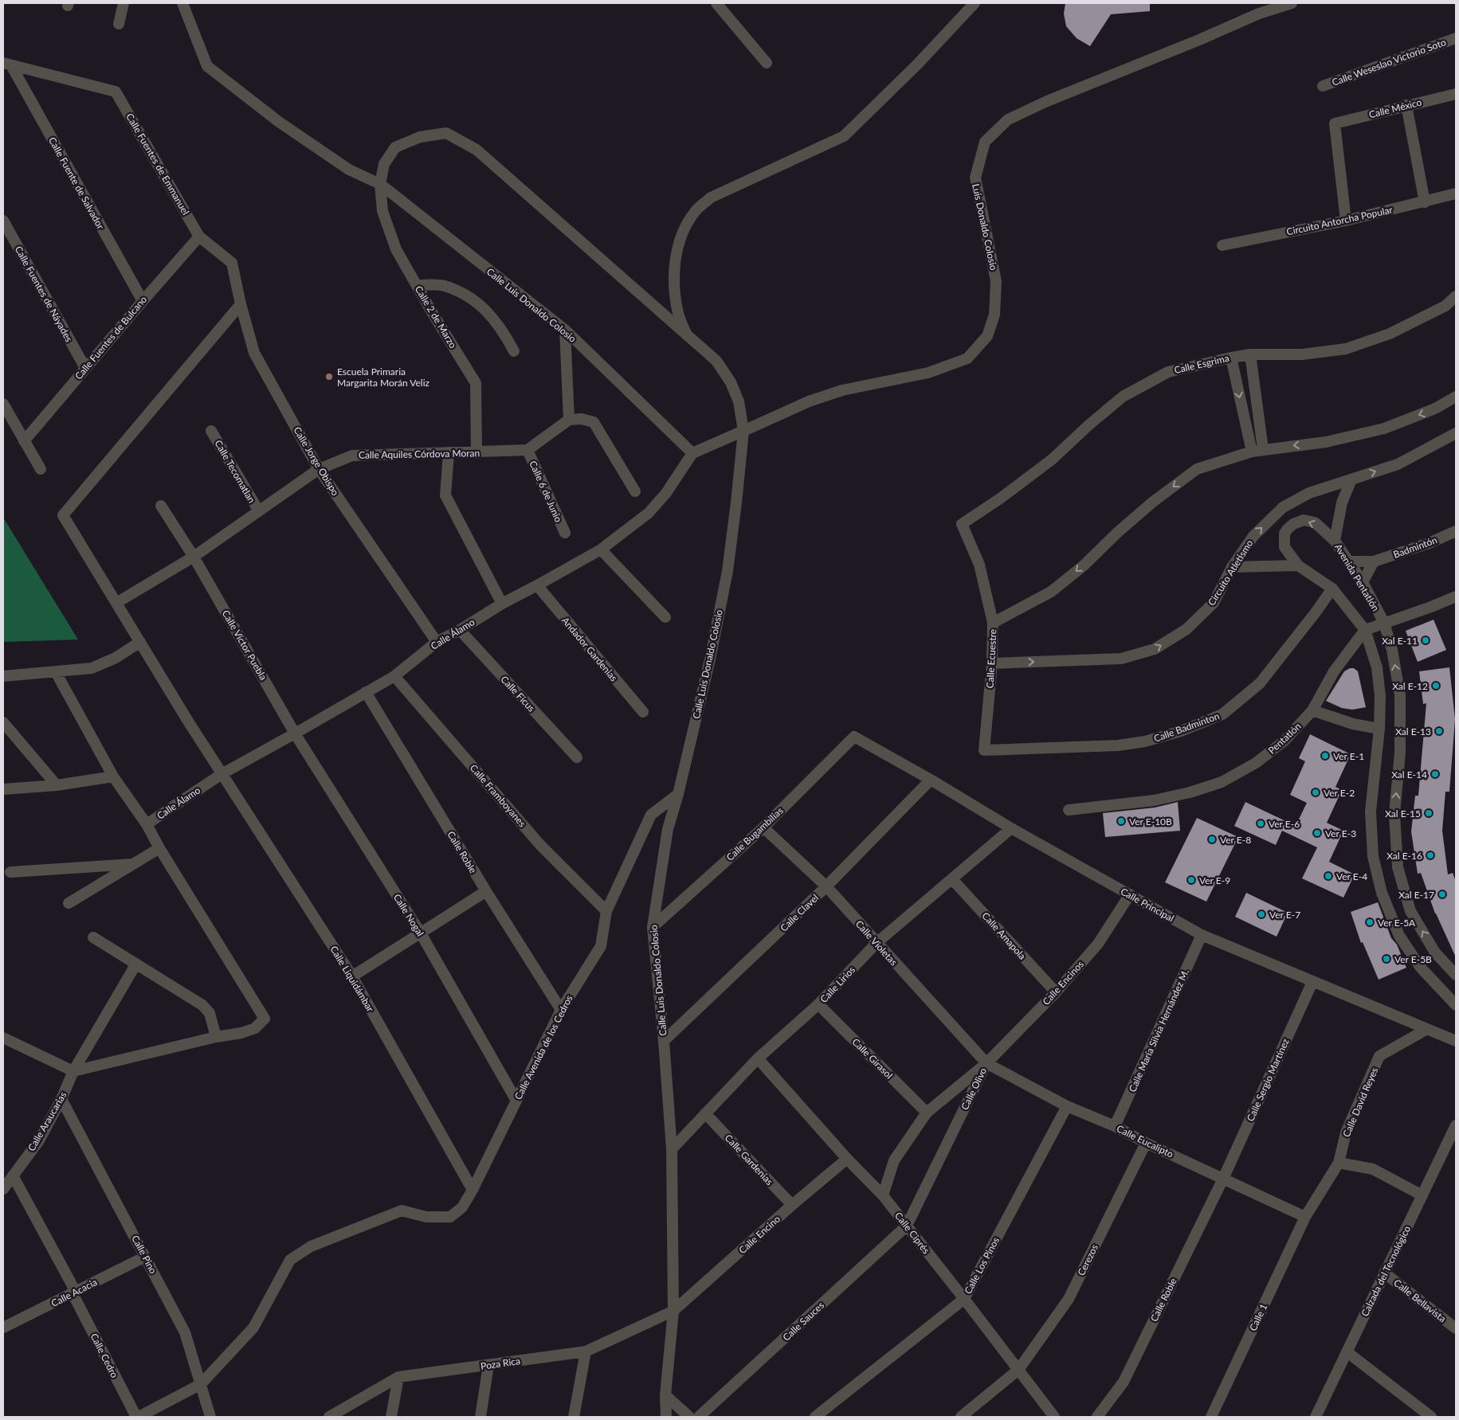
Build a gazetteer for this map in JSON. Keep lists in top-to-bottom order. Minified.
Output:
{"streets":{"street":["Calle Weseslao Victorio Soto","Calle México","Calle Fuentes de Emmanuel","Calle Fuente de Salvador","Circuito Antorcha Popular","Luis Donaldo Colosio","Calle Fuentes de Náyades","Calle Luis Donaldo Colosio","Calle 2 de Marzo","Calle Fuentes de Bulcano","Calle Esgrima","Calle Aquiles Córdova Moran","Calle Jorge Obispo","Calle Tecomatlan","Calle 6 de Junio","Badmintón","Circuito Atletismo","Avenida Pentatlón","Calle Álamo","Calle Víctor Puebla","Andador Gardenias","Calle Ecuestre","Calle Ficus","Calle Badminton","Pentatlón","Calle Framboyanes","Calle Bugambilias","Calle Roble","Calle Principal","Calle Clavel","Calle Nogal","Calle Amapola","Calle Violetas","Calle Liquidámbar","Calle Encinos","Calle Lirios","Calle María Silvia Hernández M.","Calle Avenida de los Cedros","Calle Girasol","Calle Sergio Martínez","Calle Olivo","Calle David Reyes","Calle Araucarias","Calle Eucalipto","Calle Gardenias","Calle Ciprés","Calle Encino","Calle Pino","Cerezos","Calle Los Pinos","Calzada del Tecnológico","Calle Acacia","Calle Bellavista","Calle 1","Calle Sauces","Calle Cedro","Poza Rica"]},"crossings":[["Calle México","Circuito Antorcha Popular"],["Calle Fuentes de Emmanuel","Calle Fuente de Salvador"],["Calle Fuentes de Emmanuel","Calle Fuentes de Bulcano"],["Calle Fuentes de Emmanuel","Calle Jorge Obispo"],["Calle Fuente de Salvador","Calle Fuentes de Bulcano"],["Luis Donaldo Colosio","Calle Luis Donaldo Colosio"],["Calle Fuentes de Náyades","Calle Fuentes de Bulcano"],["Calle Luis Donaldo Colosio","Calle 2 de Marzo"],["Calle Luis Donaldo Colosio","Calle Álamo"],["Calle Luis Donaldo Colosio","Calle Bugambilias"],["Calle Luis Donaldo Colosio","Calle Clavel"],["Calle Luis Donaldo Colosio","Calle Lirios"],["Calle Luis Donaldo Colosio","Calle Avenida de los Cedros"],["Calle Luis Donaldo Colosio","Calle Encino"],["Calle Luis Donaldo Colosio","Poza Rica"],["Calle 2 de Marzo","Calle Aquiles Córdova Moran"],["Calle Fuentes de Bulcano","Calle Jorge Obispo"],["Calle Esgrima","Calle Ecuestre"],["Calle Aquiles Córdova Moran","Calle Jorge Obispo"],["Calle Aquiles Córdova Moran","Calle Tecomatlan"],["Calle Aquiles Córdova Moran","Calle 6 de Junio"],["Calle Aquiles Córdova Moran","Calle Víctor Puebla"],["Calle Aquiles Córdova Moran","Calle Liquidámbar"],["Calle Jorge Obispo","Calle Álamo"],["Calle Jorge Obispo","Calle Liquidámbar"],["Badmintón","Avenida Pentatlón"],["Circuito Atletismo","Calle Ecuestre"],["Avenida Pentatlón","Calle Badminton"],["Avenida Pentatlón","Pentatlón"],["Calle Álamo","Calle Víctor Puebla"],["Calle Álamo","Andador Gardenias"],["Calle Álamo","Calle Ficus"],["Calle Álamo","Calle Framboyanes"],["Calle Álamo","Calle Roble"],["Calle Álamo","Calle Nogal"],["Calle Álamo","Calle Liquidámbar"],["Calle Víctor Puebla","Calle Nogal"],["Calle Ecuestre","Calle Badminton"],["Calle Framboyanes","Calle Avenida de los Cedros"],["Calle Bugambilias","Calle Principal"],["Calle Bugambilias","Calle Violetas"],["Calle Roble","Calle Avenida de los Cedros"],["Calle Roble","Calle Sergio Martínez"],["Calle Roble","Calle Eucalipto"],["Calle Principal","Calle Clavel"],["Calle Principal","Calle Encinos"],["Calle Principal","Calle Lirios"],["Calle Principal","Calle María Silvia Hernández M."],["Calle Principal","Calle Sergio Martínez"],["Calle Principal","Calle David Reyes"],["Calle Clavel","Calle Violetas"],["Calle Nogal","Calle Avenida de los Cedros"],["Calle Amapola","Calle Encinos"],["Calle Amapola","Calle Lirios"],["Calle Violetas","Calle Encinos"],["Calle Violetas","Calle Lirios"],["Calle Violetas","Calle Olivo"],["Calle Violetas","Calle Eucalipto"],["Calle Liquidámbar","Calle Avenida de los Cedros"],["Calle Encinos","Calle Olivo"],["Calle Encinos","Calle Eucalipto"],["Calle Lirios","Calle Girasol"],["Calle Lirios","Calle Gardenias"],["Calle Lirios","Calle Ciprés"],["Calle María Silvia Hernández M.","Calle Eucalipto"],["Calle Avenida de los Cedros","Calle Pino"],["Calle Girasol","Calle Olivo"],["Calle Sergio Martínez","Calle Eucalipto"],["Calle Olivo","Calle Eucalipto"],["Calle Olivo","Calle Ciprés"],["Calle Olivo","Calle Sauces"],["Calle David Reyes","Calle Eucalipto"],["Calle David Reyes","Calle 1"],["Calle Araucarias","Calle Pino"],["Calle Araucarias","Calle Cedro"],["Calle Eucalipto","Cerezos"],["Calle Eucalipto","Calle Los Pinos"],["Calle Eucalipto","Calle 1"],["Calle Gardenias","Calle Encino"],["Calle Ciprés","Calle Encino"],["Calle Ciprés","Cerezos"],["Calle Ciprés","Calle Los Pinos"],["Calle Ciprés","Calle Sauces"],["Calle Encino","Poza Rica"],["Calle Pino","Calle Acacia"],["Calzada del Tecnológico","Calle Bellavista"],["Calle Acacia","Calle Cedro"]],"places":["Escuela Primaria Margarita Morán Veliz","Xal E-11","Xal E-12","Xal E-13","Ver E-1","Xal E-14","Ver E-2","Xal E-15","Ver E-10B","Ver E-6","Ver E-3","Ver E-8","Xal E-16","Ver E-4","Ver E-9","Xal E-17","Ver E-7","Ver E-5A","Ver E-5B"]}
